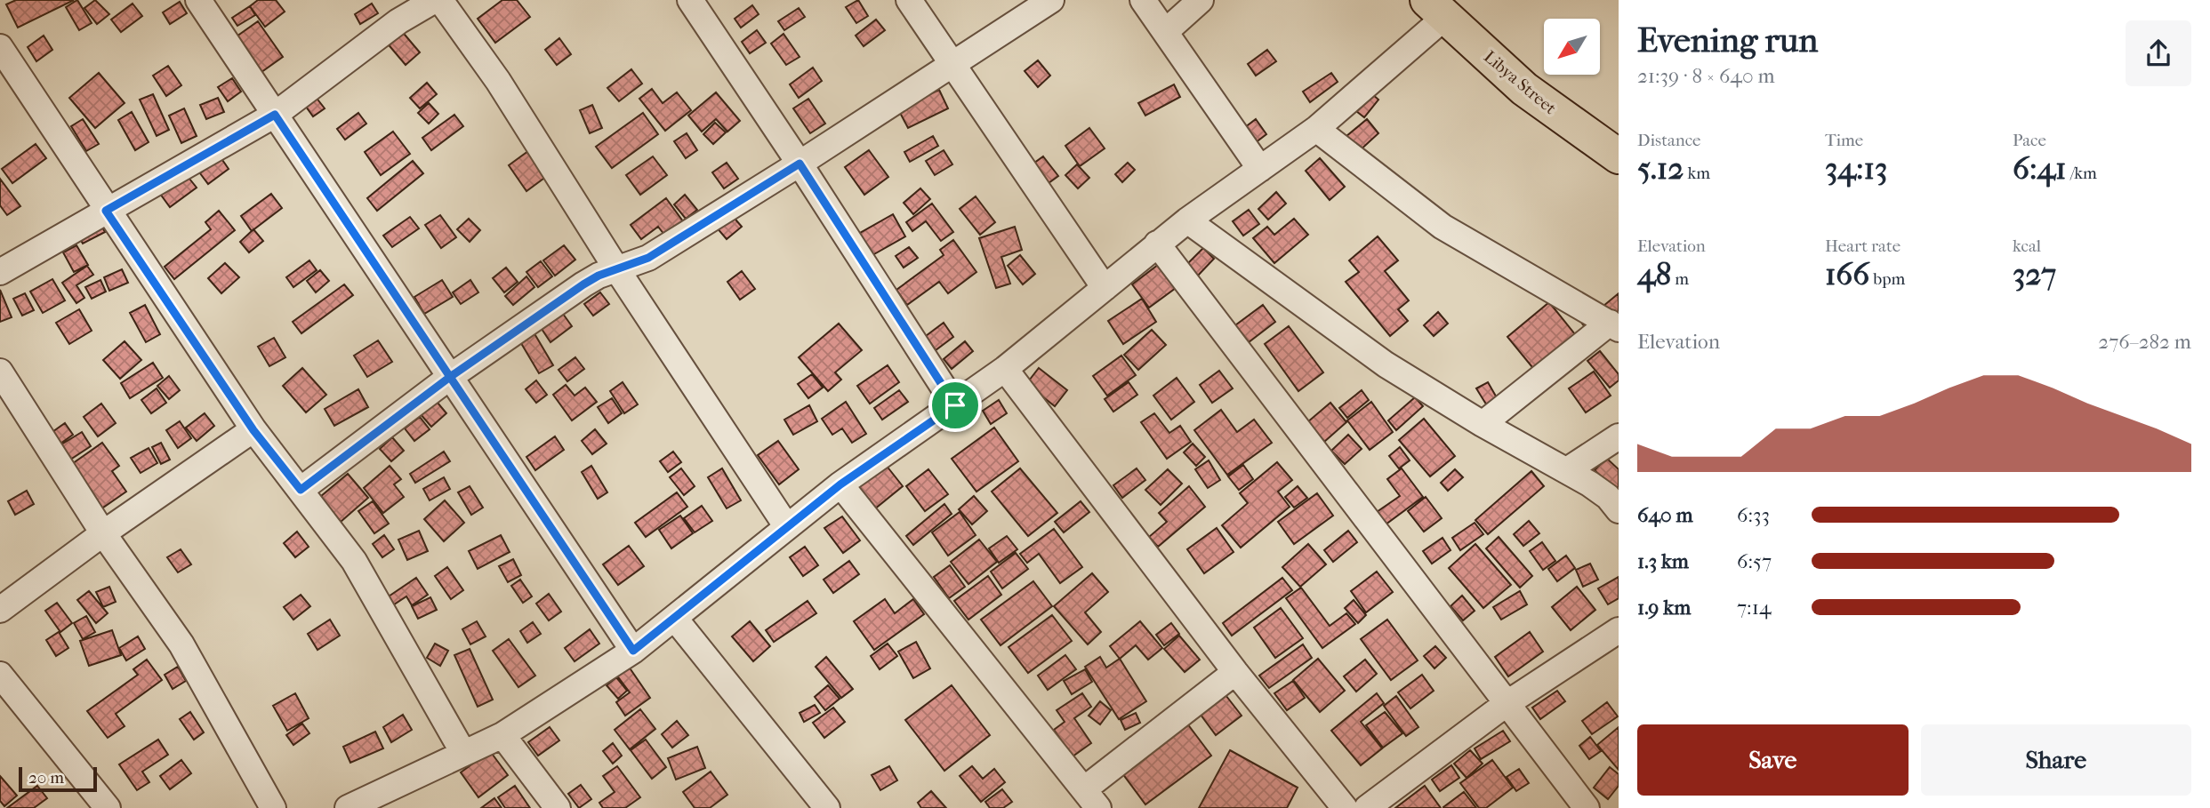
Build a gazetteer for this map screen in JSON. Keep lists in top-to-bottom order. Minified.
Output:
{"streets":{"highway":["Libya Street"]},"scale_bar":"20 m","north":"bottom left","page":{"heading":["Evening run","21:39 · 8 × 640 m"],"stats":[["Distance","5.12 km"],["Time","34:13"],["Pace","6:41 /km"],["Elevation","48 m"],["Heart rate","166 bpm"],["kcal","327"]],"chart":["Elevation","276–282 m"],"list":[{"name":"640 m","note":"6:33"},{"name":"1.3 km","note":"6:57"},{"name":"1.9 km","note":"7:14"}],"buttons":["Save","Share"],"scale":"20 m"}}
